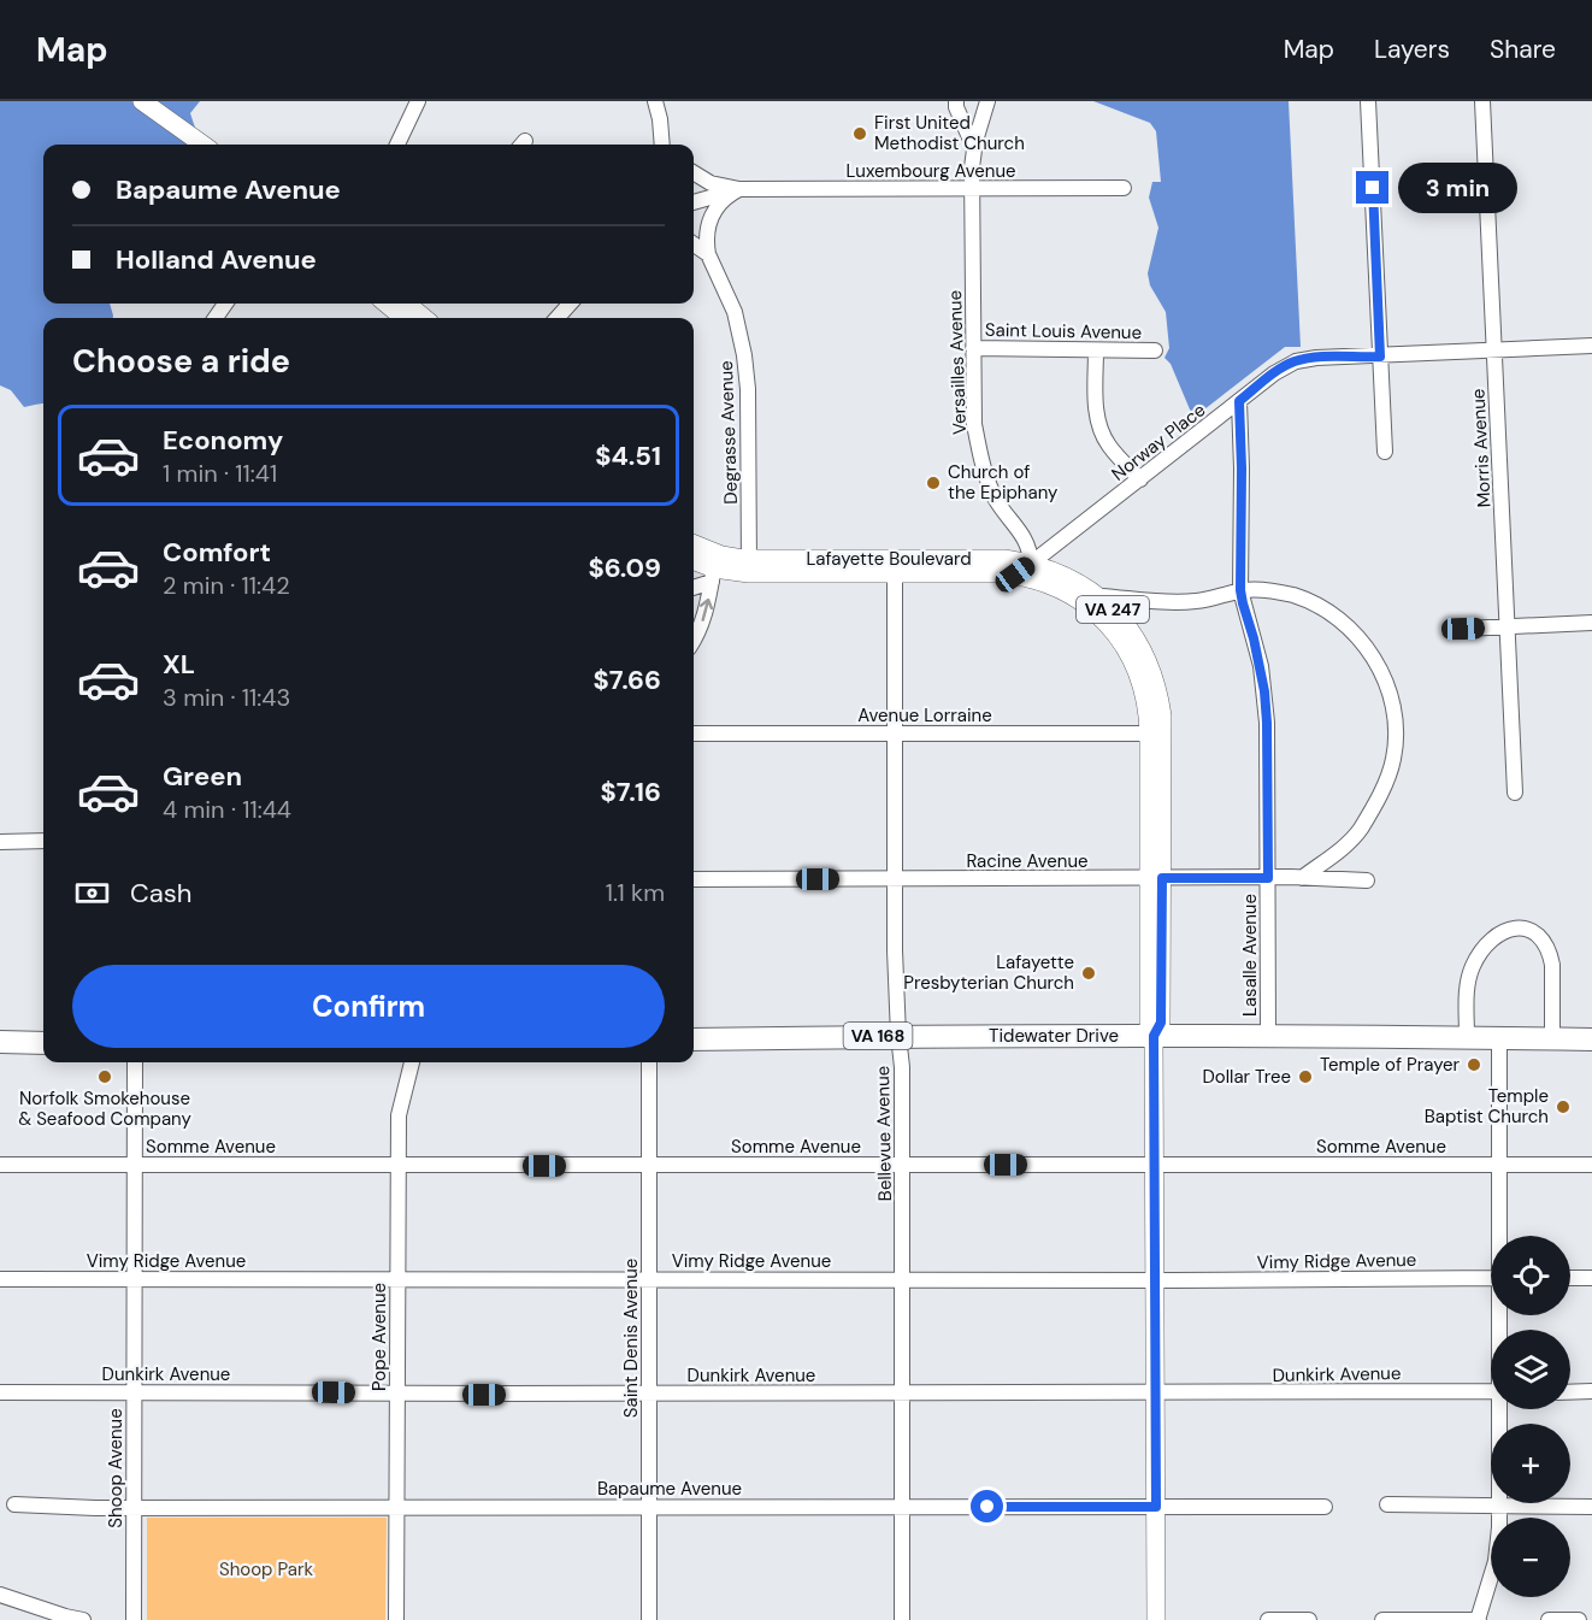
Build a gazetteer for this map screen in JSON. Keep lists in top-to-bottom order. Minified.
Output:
{"streets":{"highway":["VA 168","Tidewater Drive"],"main road":["Lafayette Boulevard","VA 247"],"street":["Luxembourg Avenue","Saint Louis Avenue","Versailles Avenue","Degrasse Avenue","Norway Place","Morris Avenue","Avenue Lorraine","Racine Avenue","Lasalle Avenue","Bellevue Avenue","Somme Avenue","Vimy Ridge Avenue","Pope Avenue","Saint Denis Avenue","Dunkirk Avenue","Shoop Avenue","Bapaume Avenue"]},"crossings":[["Luxembourg Avenue","Versailles Avenue"],["Luxembourg Avenue","Degrasse Avenue"],["Saint Louis Avenue","Versailles Avenue"],["Versailles Avenue","Norway Place"],["Versailles Avenue","Lafayette Boulevard"],["Degrasse Avenue","Lafayette Boulevard"],["Norway Place","Morris Avenue"],["Norway Place","Lafayette Boulevard"],["Norway Place","Lasalle Avenue"],["Lafayette Boulevard","Avenue Lorraine"],["Lafayette Boulevard","Racine Avenue"],["Lafayette Boulevard","Tidewater Drive"],["Lafayette Boulevard","Bellevue Avenue"],["Lafayette Boulevard","Somme Avenue"],["Lafayette Boulevard","Vimy Ridge Avenue"],["Lafayette Boulevard","Dunkirk Avenue"],["Lafayette Boulevard","Bapaume Avenue"],["Avenue Lorraine","Bellevue Avenue"],["Racine Avenue","Lasalle Avenue"],["Racine Avenue","Bellevue Avenue"],["Lasalle Avenue","Tidewater Drive"],["Tidewater Drive","Bellevue Avenue"],["Bellevue Avenue","Somme Avenue"],["Bellevue Avenue","Vimy Ridge Avenue"],["Bellevue Avenue","Dunkirk Avenue"],["Bellevue Avenue","Bapaume Avenue"],["Somme Avenue","Pope Avenue"],["Somme Avenue","Saint Denis Avenue"],["Somme Avenue","Shoop Avenue"],["Vimy Ridge Avenue","Pope Avenue"],["Vimy Ridge Avenue","Saint Denis Avenue"],["Vimy Ridge Avenue","Shoop Avenue"],["Pope Avenue","Dunkirk Avenue"],["Pope Avenue","Bapaume Avenue"],["Saint Denis Avenue","Dunkirk Avenue"],["Saint Denis Avenue","Bapaume Avenue"],["Dunkirk Avenue","Shoop Avenue"],["Shoop Avenue","Bapaume Avenue"]],"parks":["Shoop Park"],"places":["First United Methodist Church","Church of the Epiphany","Lafayette Presbyterian Church","Temple of Prayer","Norfolk Smokehouse & Seafood Company","Dollar Tree","Temple Baptist Church"],"page":{"header":"Map","nav":["Map","Layers","Share"],"banner":["Bapaume Avenue","Holland Avenue"],"bubble":"3 min","heading":"Choose a ride","list":[{"name":"Economy","note":"1 min · 11:41","value":"$4.51"},{"name":"Comfort","note":"2 min · 11:42","value":"$6.09"},{"name":"XL","note":"3 min · 11:43","value":"$7.66"},{"name":"Green","note":"4 min · 11:44","value":"$7.16"}],"pay":["Cash","1.1 km"],"buttons":"Confirm","map_buttons":["+","−"]}}
